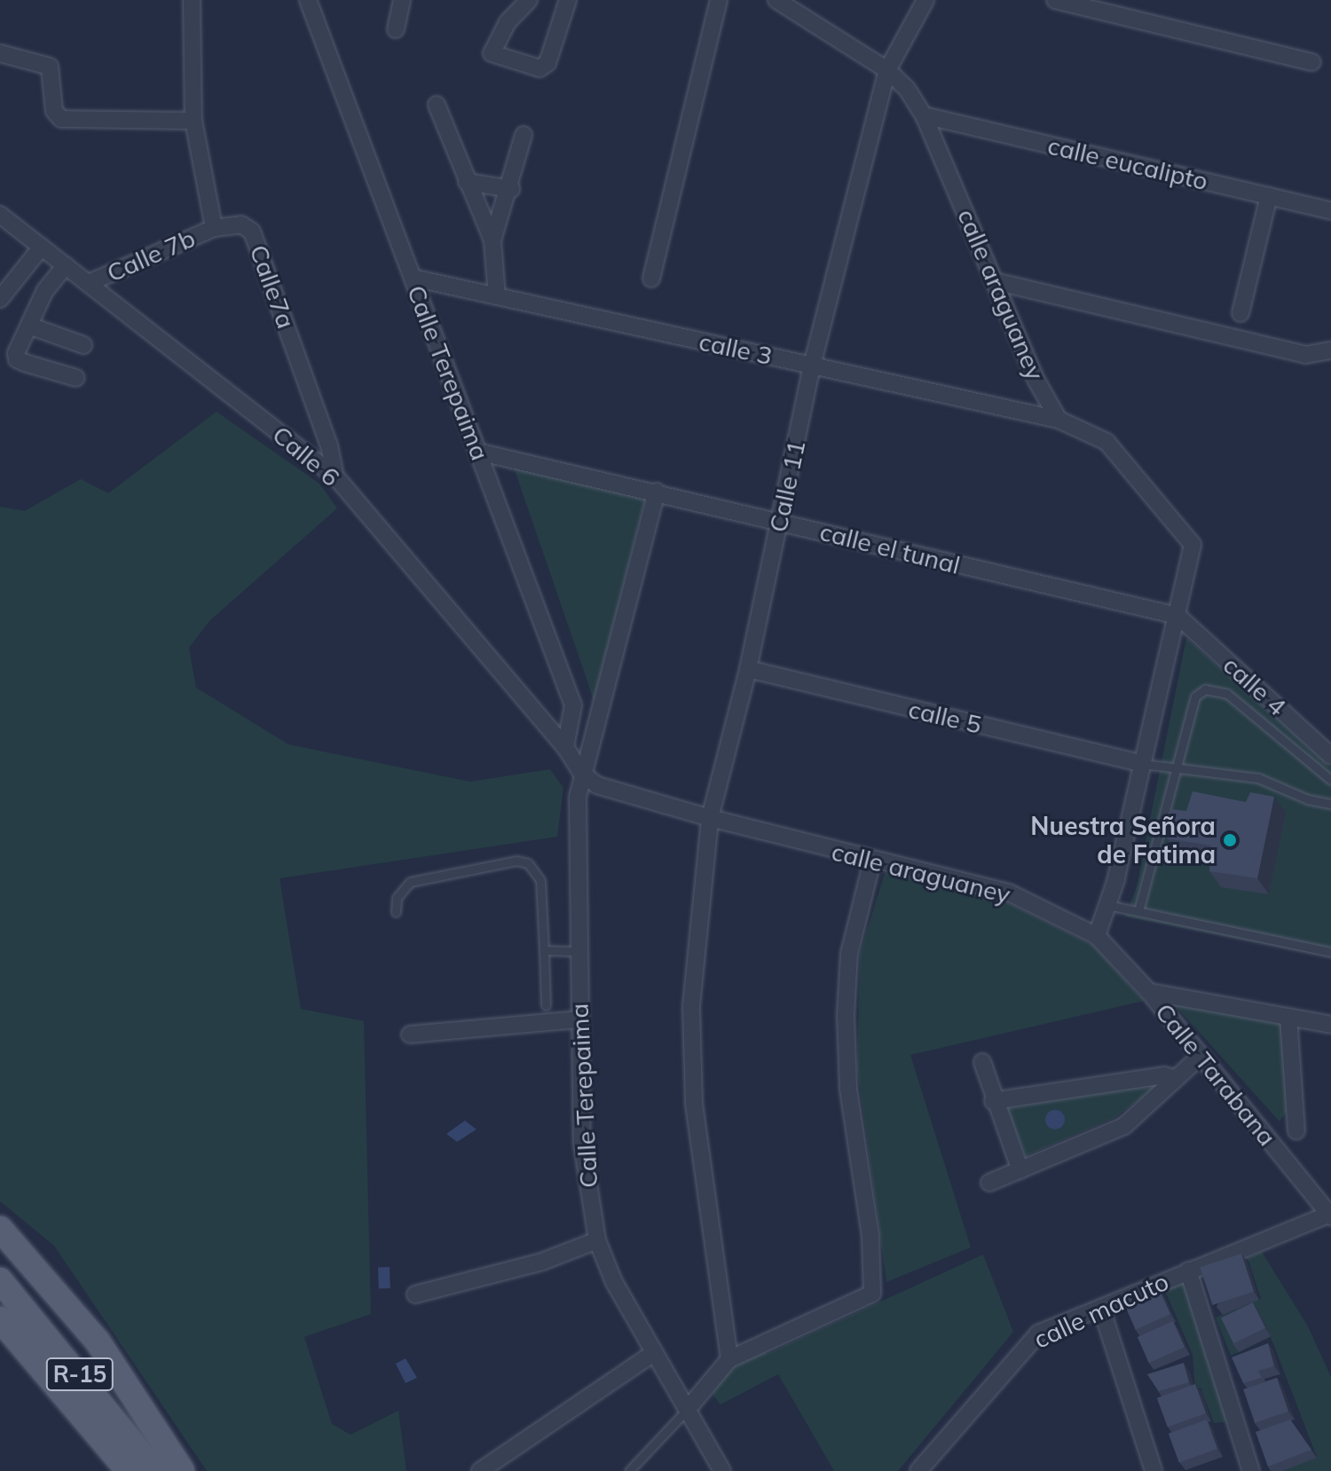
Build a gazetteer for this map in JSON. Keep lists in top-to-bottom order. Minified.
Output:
{"streets":{"main road":["R-15"],"street":["calle eucalipto","Calle 7b","Calle7a","calle araguaney","calle 3","Calle Terepaima","Calle 6","Calle 11","calle el tunal","calle 4","calle 5","Calle Tarabana","calle macuto"]},"crossings":[["calle eucalipto","calle araguaney"],["Calle 7b","Calle7a"],["Calle 7b","Calle 6"],["Calle7a","Calle 6"],["calle araguaney","calle 3"],["calle araguaney","Calle 11"],["calle araguaney","Calle Tarabana"],["calle 3","Calle Terepaima"],["calle 3","Calle 11"],["Calle Terepaima","Calle 6"],["Calle Terepaima","calle el tunal"],["Calle 11","calle el tunal"],["Calle 11","calle 5"],["calle el tunal","calle 4"],["Calle Tarabana","calle macuto"]],"places":["Nuestra Señora de Fatima"]}
